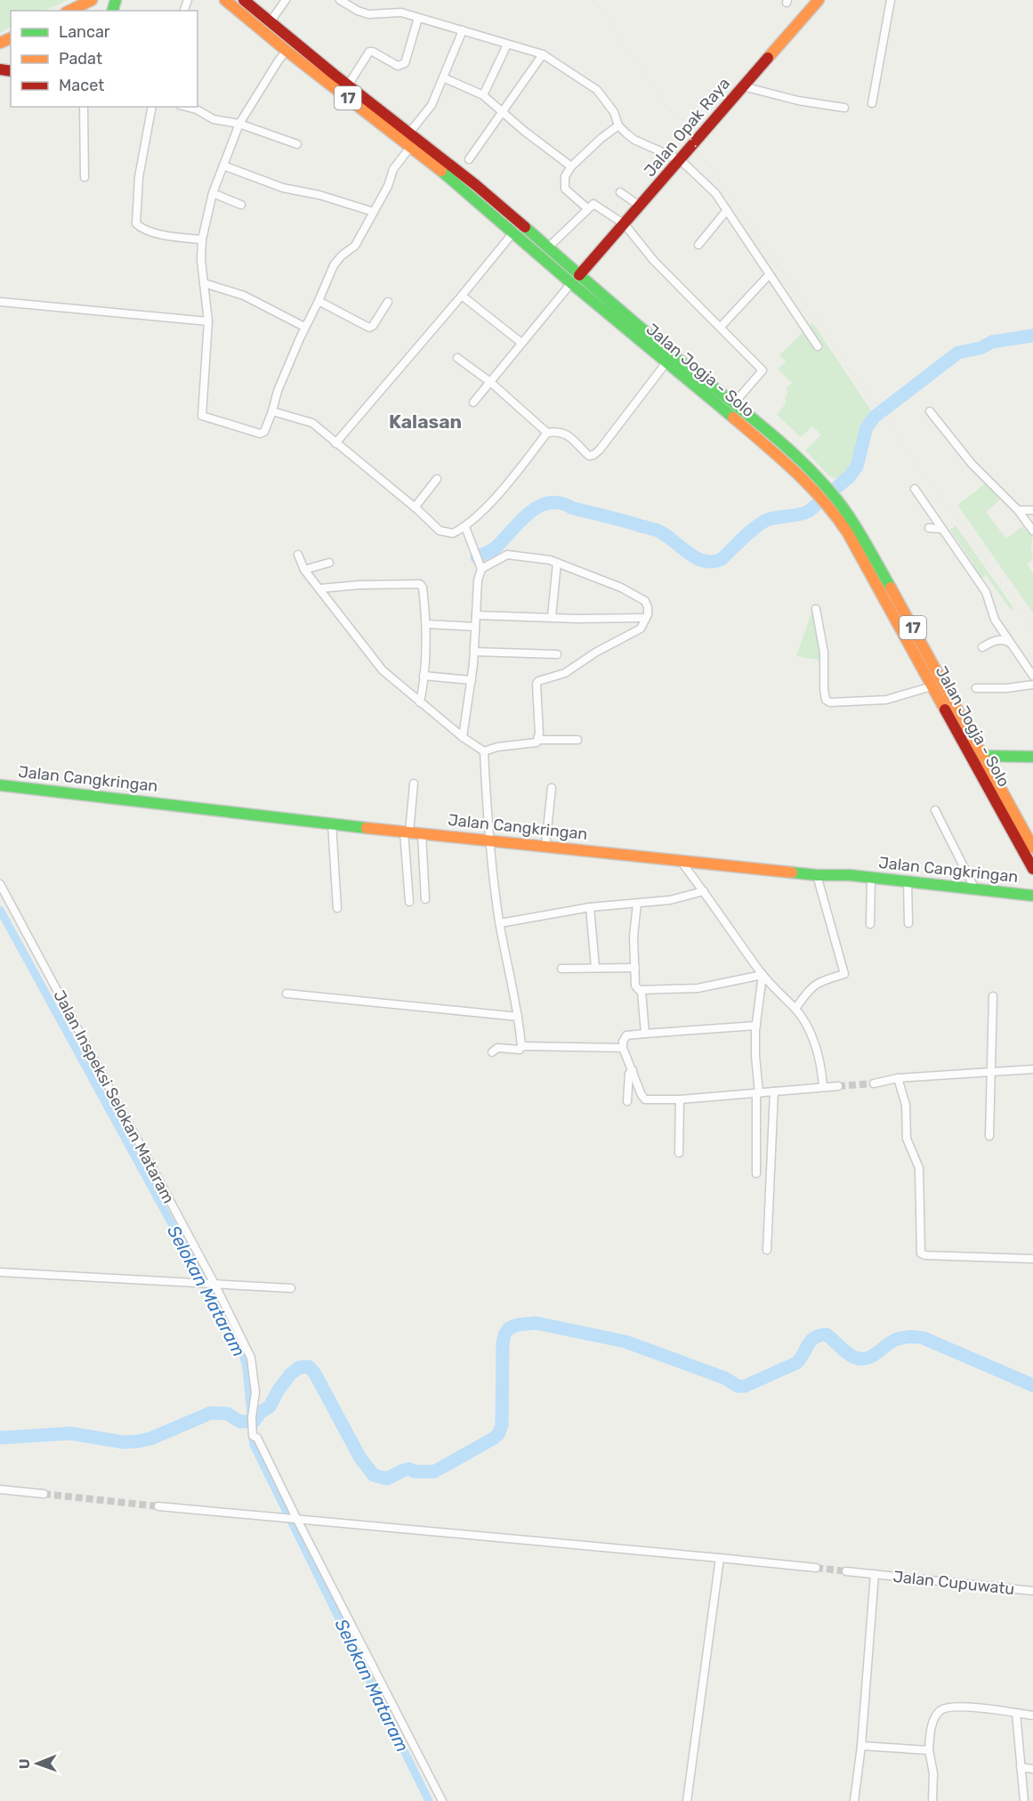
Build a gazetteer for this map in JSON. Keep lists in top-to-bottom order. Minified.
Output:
{"streets":{"main road":["17","Jalan Opak Raya","Jalan Jogja - Solo","Jalan Cangkringan"],"street":["Jalan Inspeksi Selokan Mataram","Jalan Cupuwatu"]},"crossings":[["Jalan Opak Raya","Jalan Jogja - Solo"]],"districts":["Kalasan"],"water":["Selokan Mataram"],"legend":["Lancar","Padat","Macet"],"north":"left"}
